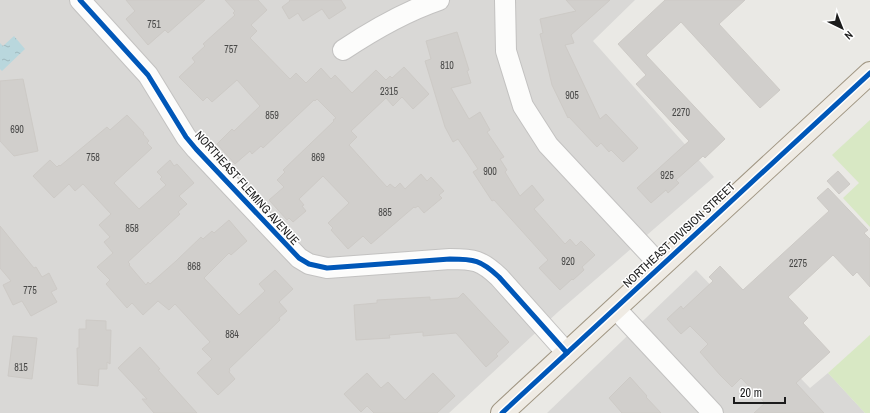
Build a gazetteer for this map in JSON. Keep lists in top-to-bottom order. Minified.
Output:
{"streets":{"main road":["NORTHEAST DIVISION STREET"],"street":["NORTHEAST FLEMING AVENUE"]},"crossings":[["NORTHEAST FLEMING AVENUE","NORTHEAST DIVISION STREET"]],"house_numbers":["751","757","810","2315","905","2270","859","690","758","869","900","925","885","858","920","2275","868","775","884","815"],"scale_bar":"20 m","north":"bottom right"}
